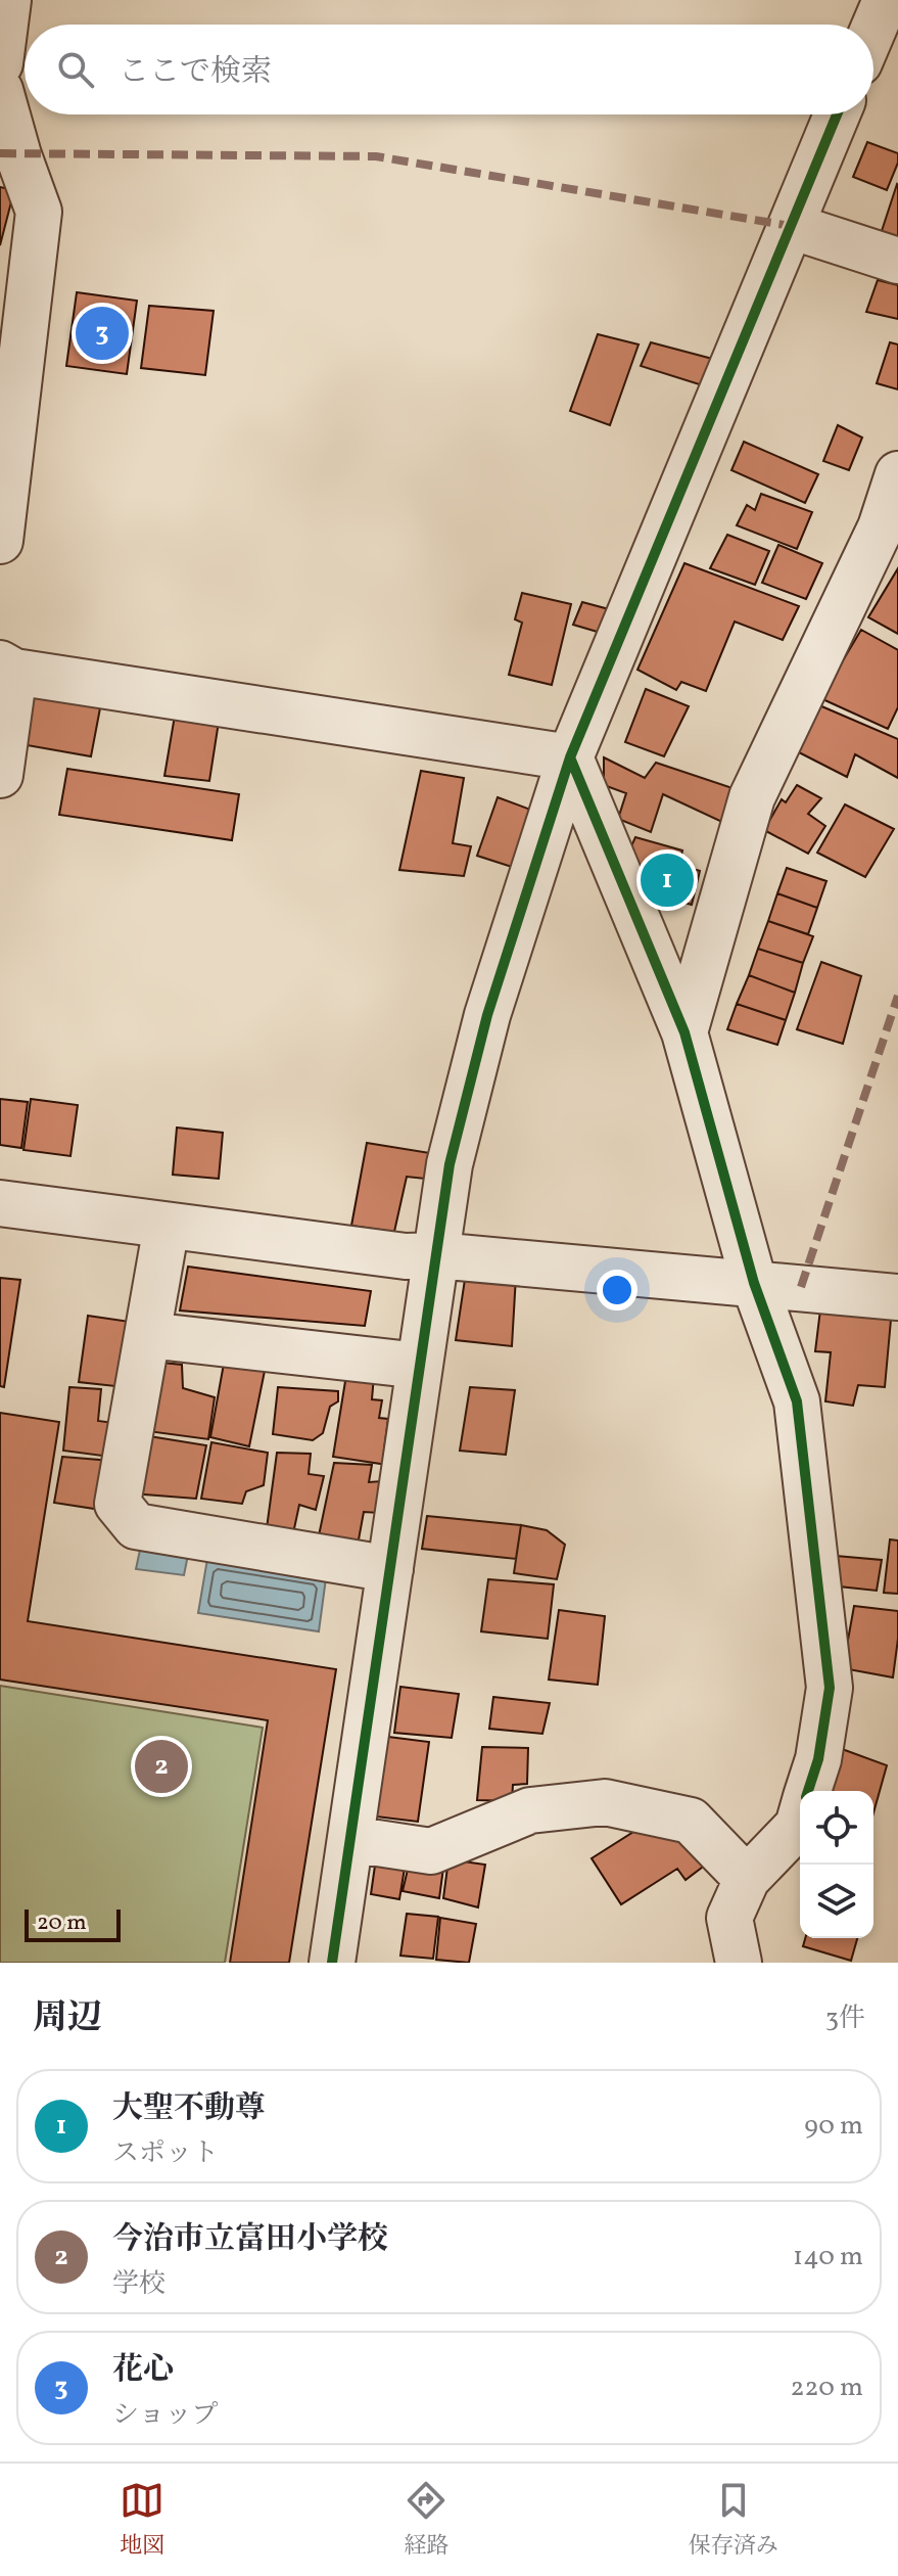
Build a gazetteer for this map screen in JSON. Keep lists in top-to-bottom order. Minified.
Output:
{"scale_bar":"20 m","page":{"search":"ここで検索","pins":["3","1","2"],"scale":"20 m","heading":["周辺","3件"],"list":[{"mark":"1","name":"大聖不動尊","note":"スポット","value":"90 m"},{"mark":"2","name":"今治市立富田小学校","note":"学校","value":"140 m"},{"mark":"3","name":"花心","note":"ショップ","value":"220 m"}],"nav":["地図","経路","保存済み"]}}
